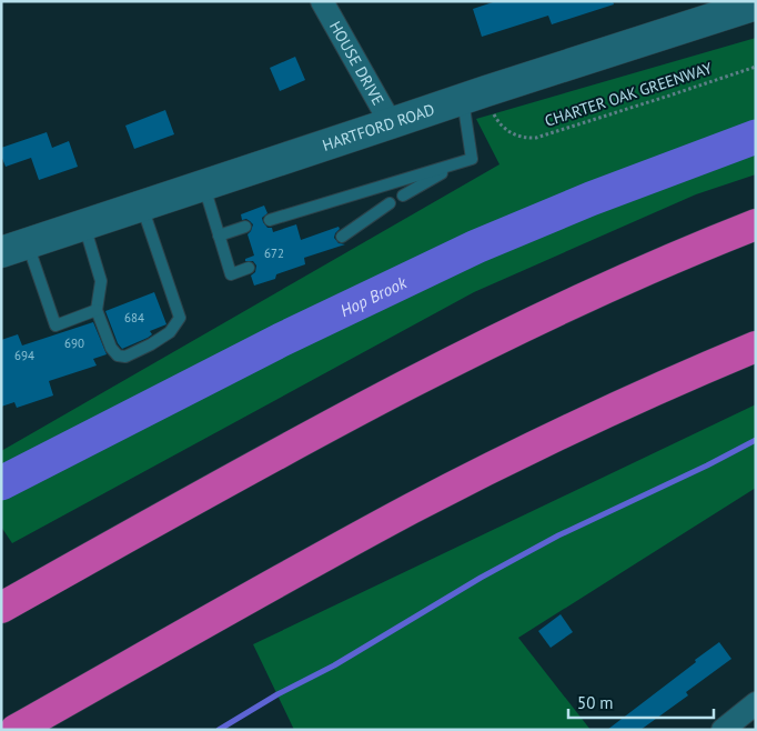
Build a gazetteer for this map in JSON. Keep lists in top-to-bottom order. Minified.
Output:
{"streets":{"main road":["HARTFORD ROAD"],"street":["HOUSE DRIVE"],"path":["CHARTER OAK GREENWAY"]},"crossings":[["HOUSE DRIVE","HARTFORD ROAD"]],"water":["Hop Brook"],"house_numbers":["672","684","690","694"],"scale_bar":"50 m"}
